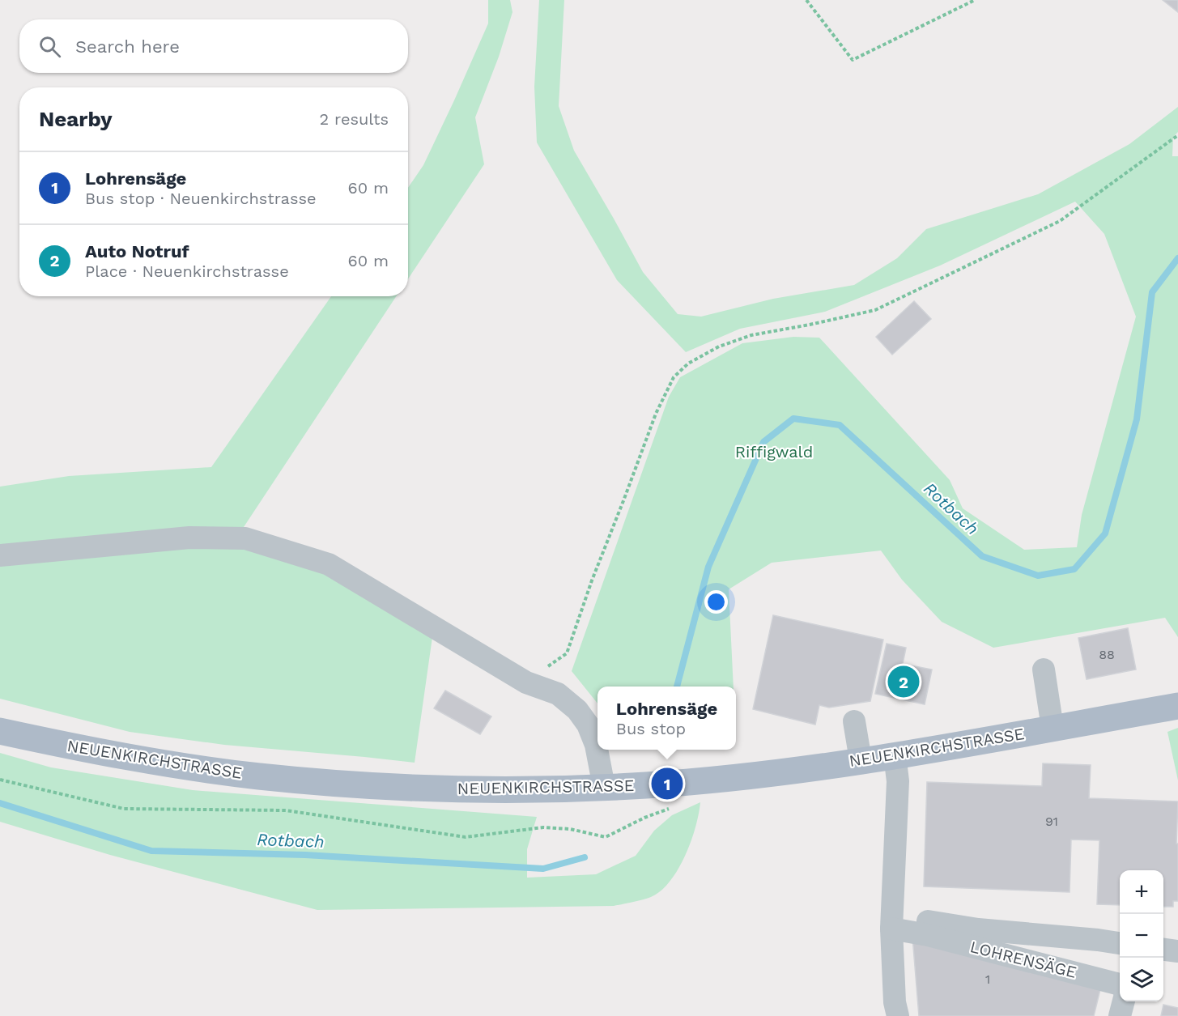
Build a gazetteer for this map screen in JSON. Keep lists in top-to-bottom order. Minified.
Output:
{"streets":{"main road":["NEUENKIRCHSTRASSE"],"street":["LOHRENSÄGE"]},"water":["Rotbach"],"parks":["Riffigwald"],"house_numbers":["88","91","1"],"page":{"search":"Search here","heading":["Nearby","2 results"],"list":[{"mark":"1","name":"Lohrensäge","note":"Bus stop · Neuenkirchstrasse","value":"60 m"},{"mark":"2","name":"Auto Notruf","note":"Place · Neuenkirchstrasse","value":"60 m"}],"pins":["2","1"],"popup":["Lohrensäge","Bus stop"],"map_buttons":["+","−"]}}
